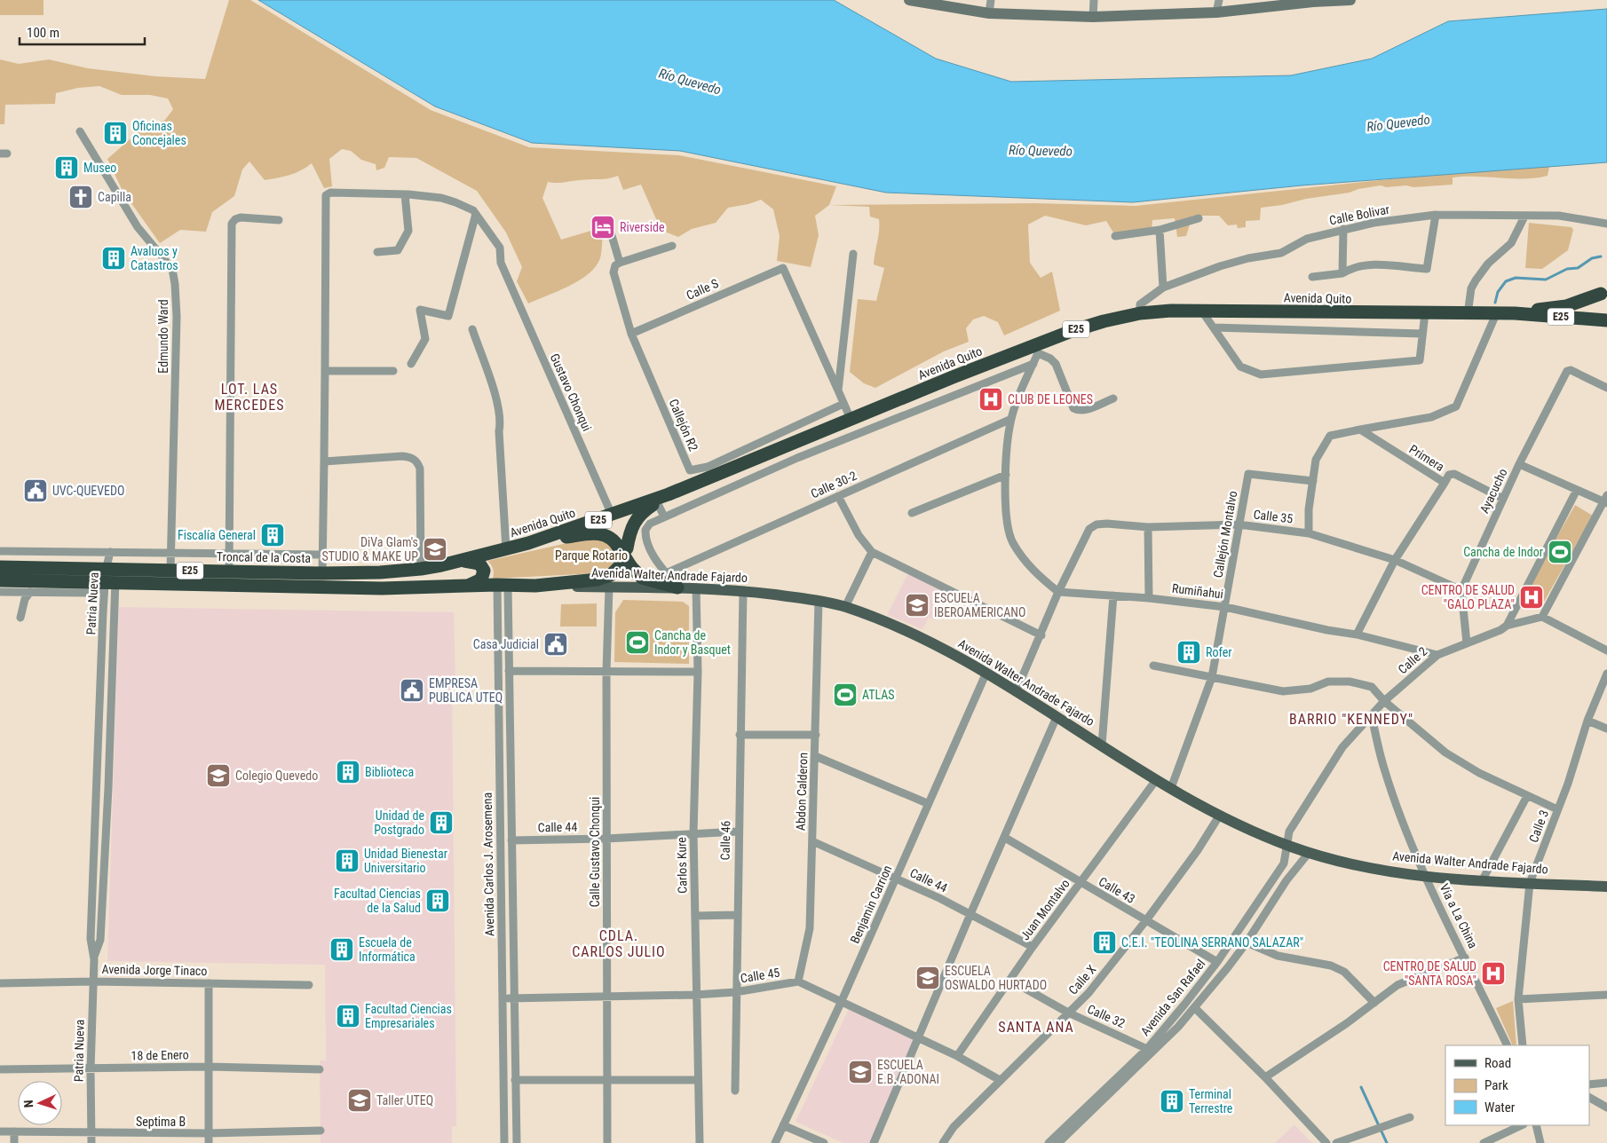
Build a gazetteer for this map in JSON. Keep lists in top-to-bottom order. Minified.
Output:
{"streets":{"highway":["Avenida Quito","E25","Troncal de la Costa","Avenida Walter Andrade Fajardo"],"street":["Calle Bolivar","Calle S","Edmundo Ward","Gustavo Chonqui","Callejón R2","Primera","Calle 30-2","Ayacucho","Calle 35","Callejón Montalvo","Rumiñahui","Patria Nueva","Calle 2","Abdon Calderon","Calle 3","Calle 44","Calle 46","Calle Gustavo Chonqui","Avenida Carlos J. Arosemena","Carlos Kure","Calle 43","Benjamin Carrion","Juan Montalvo","Vía a La China","Avenida Jorge Tinaco","Calle 45","Calle X","Avenida San Rafael","Calle 32","18 de Enero","Septima B"]},"crossings":[["Calle Bolivar","Avenida Quito"],["Calle S","Callejón R2"],["Avenida Quito","E25"],["Avenida Quito","Gustavo Chonqui"],["Avenida Quito","Troncal de la Costa"],["Edmundo Ward","Troncal de la Costa"],["Primera","Calle 35"],["Primera","Rumiñahui"],["Ayacucho","Calle 35"],["Calle 35","Callejón Montalvo"],["Calle 35","Rumiñahui"],["Callejón Montalvo","Avenida Walter Andrade Fajardo"],["Callejón Montalvo","Rumiñahui"],["Troncal de la Costa","Avenida Walter Andrade Fajardo"],["Troncal de la Costa","Patria Nueva"],["Avenida Walter Andrade Fajardo","Calle 2"],["Avenida Walter Andrade Fajardo","Abdon Calderon"],["Avenida Walter Andrade Fajardo","Calle 3"],["Avenida Walter Andrade Fajardo","Calle 46"],["Avenida Walter Andrade Fajardo","Calle Gustavo Chonqui"],["Avenida Walter Andrade Fajardo","Avenida Carlos J. Arosemena"],["Avenida Walter Andrade Fajardo","Carlos Kure"],["Avenida Walter Andrade Fajardo","Benjamin Carrion"],["Avenida Walter Andrade Fajardo","Juan Montalvo"],["Avenida Walter Andrade Fajardo","Vía a La China"],["Avenida Walter Andrade Fajardo","Calle X"],["Avenida Walter Andrade Fajardo","Avenida San Rafael"],["Rumiñahui","Calle 2"],["Patria Nueva","Avenida Jorge Tinaco"],["Patria Nueva","18 de Enero"],["Patria Nueva","Septima B"],["Calle 2","Vía a La China"],["Calle 2","Avenida San Rafael"],["Abdon Calderon","Calle 44"],["Abdon Calderon","Calle 45"],["Calle 44","Calle 46"],["Calle 44","Calle Gustavo Chonqui"],["Calle 44","Avenida Carlos J. Arosemena"],["Calle 44","Carlos Kure"],["Calle 44","Benjamin Carrion"],["Calle 44","Juan Montalvo"],["Calle 46","Calle 45"],["Calle Gustavo Chonqui","Calle 45"],["Avenida Carlos J. Arosemena","Calle 45"],["Carlos Kure","Calle 45"],["Calle 43","Juan Montalvo"],["Calle 43","Calle X"],["Calle 43","Avenida San Rafael"],["Benjamin Carrion","Calle 45"],["Juan Montalvo","Calle 45"],["Juan Montalvo","Calle 32"],["Calle 45","Calle X"],["Calle X","Calle 32"],["Avenida San Rafael","Calle 32"]],"districts":["LOT. LAS MERCEDES","BARRIO \"KENNEDY\"","CDLA. CARLOS JULIO","SANTA ANA"],"water":["Río Quevedo"],"parks":["Parque Rotario"],"places":{"building":["Oficinas Concejales","Museo","Avaluos y Catastros","Fiscalía General","Rofer","Biblioteca","Unidad de Postgrado","Unidad Bienestar Universitario","Facultad Ciencias de la Salud","C.E.I. \"TEOLINA SERRANO SALAZAR\"","Escuela de Informática","Facultad Ciencias Empresariales","Terminal Terrestre"],"church":["Capilla"],"hotel":["Riverside"],"hospital":["CLUB DE LEONES","CENTRO DE SALUD \"GALO PLAZA\"","CENTRO DE SALUD \"SANTA ROSA\""],"public building":["UVC-QUEVEDO","Casa Judicial","EMPRESA PUBLICA UTEQ"],"school or university":["DiVa Glam's STUDIO & MAKE UP","ESCUELA IBEROAMERICANO","Colegio Quevedo","ESCUELA OSWALDO HURTADO","ESCUELA E.B. ADONAI","Taller UTEQ"],"sports":["Cancha de Indor","Cancha de Indor y Basquet","ATLAS"]},"legend":["Road","Park","Water"],"scale_bar":"100 m","north":"left"}
